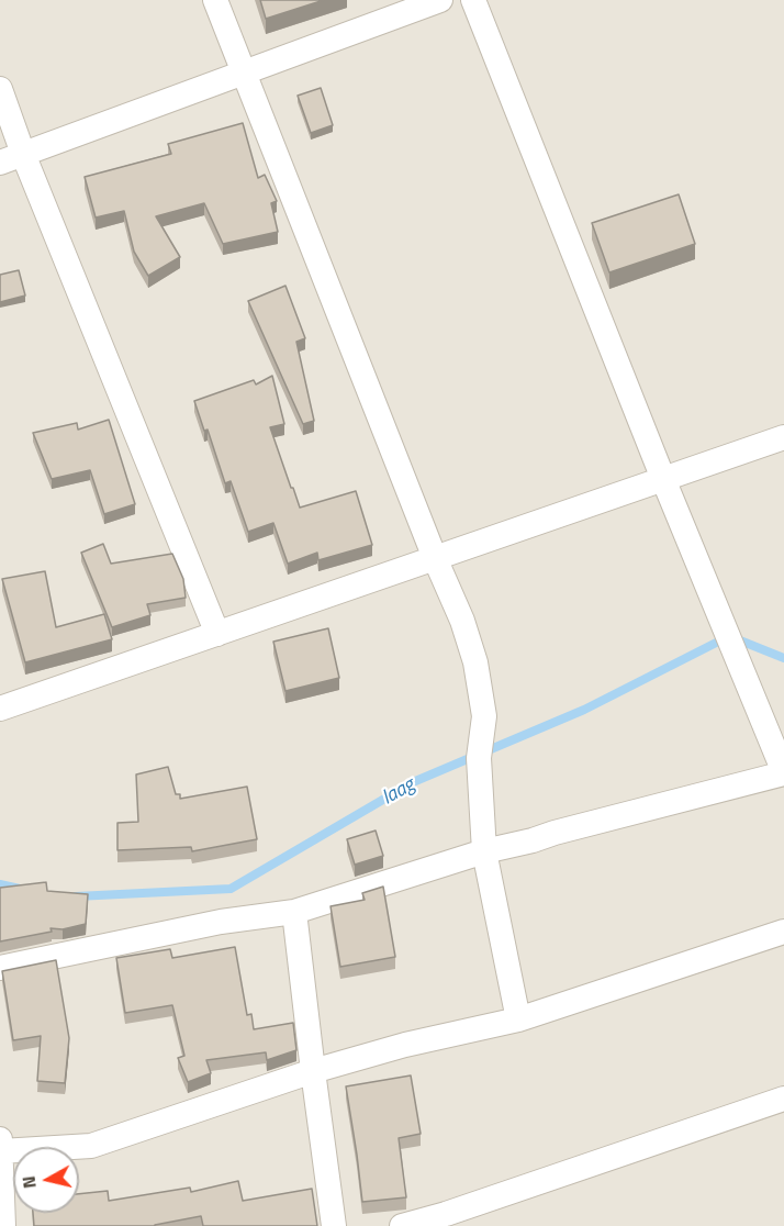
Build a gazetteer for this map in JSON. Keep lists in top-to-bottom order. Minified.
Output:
{"water":["laag"],"north":"left"}
